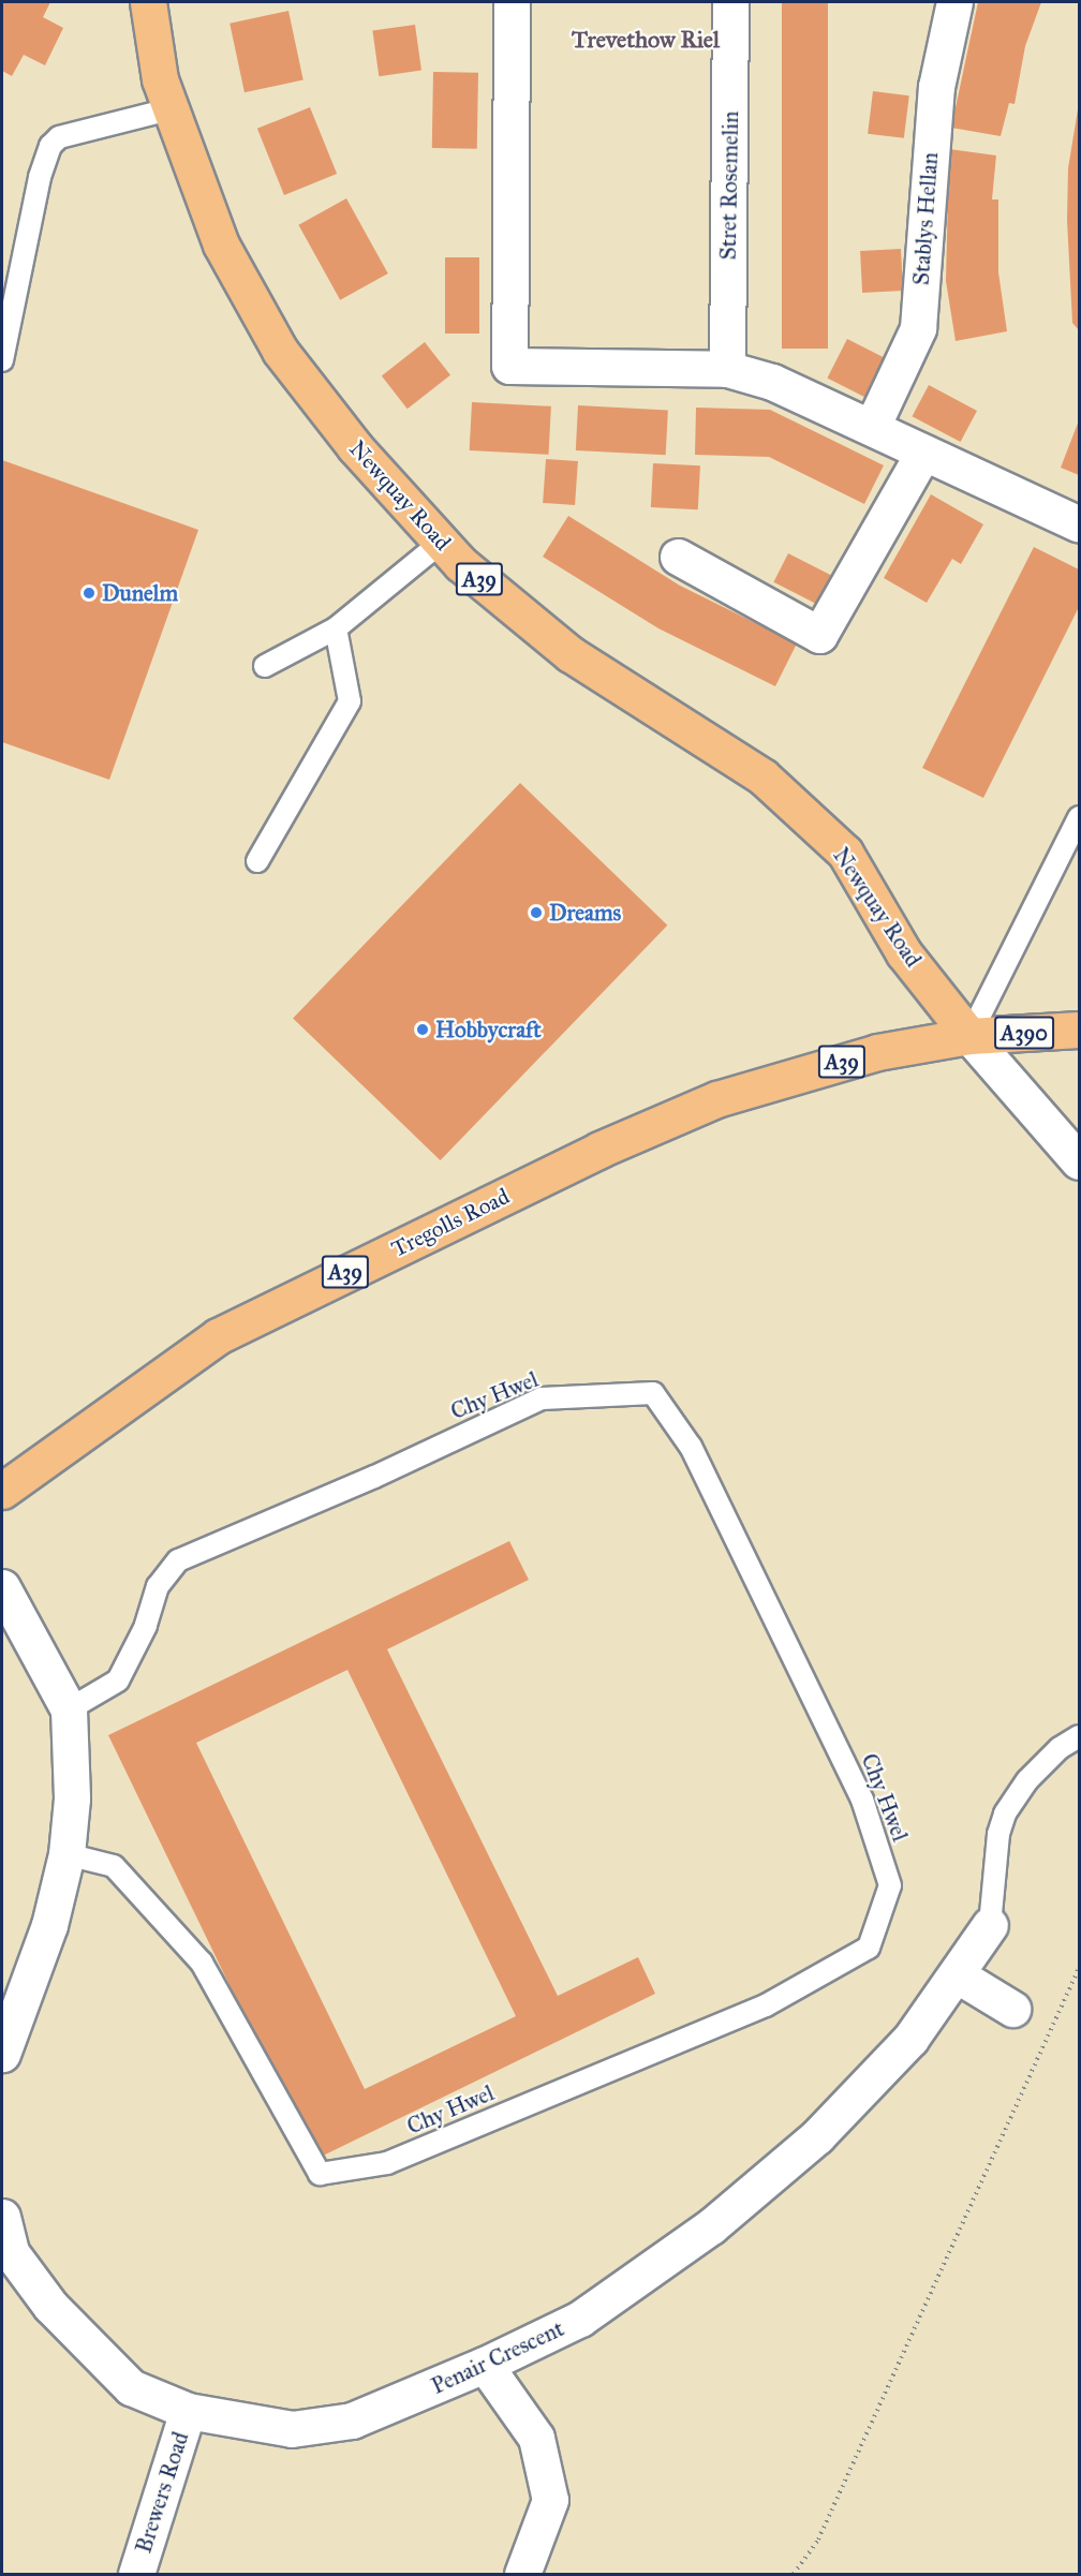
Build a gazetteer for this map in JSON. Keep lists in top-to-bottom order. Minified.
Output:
{"streets":{"highway":["Newquay Road","A39","A390","Tregolls Road"],"street":["Stret Rosemelin","Stablys Hellan","Penair Crescent","Brewers Road"],"lane":["Chy Hwel"]},"crossings":[["Newquay Road","A390"],["Newquay Road","Tregolls Road"],["A390","Tregolls Road"],["Penair Crescent","Brewers Road"]],"districts":["Trevethow Riel"],"places":["Dunelm","Dreams","Hobbycraft"]}
